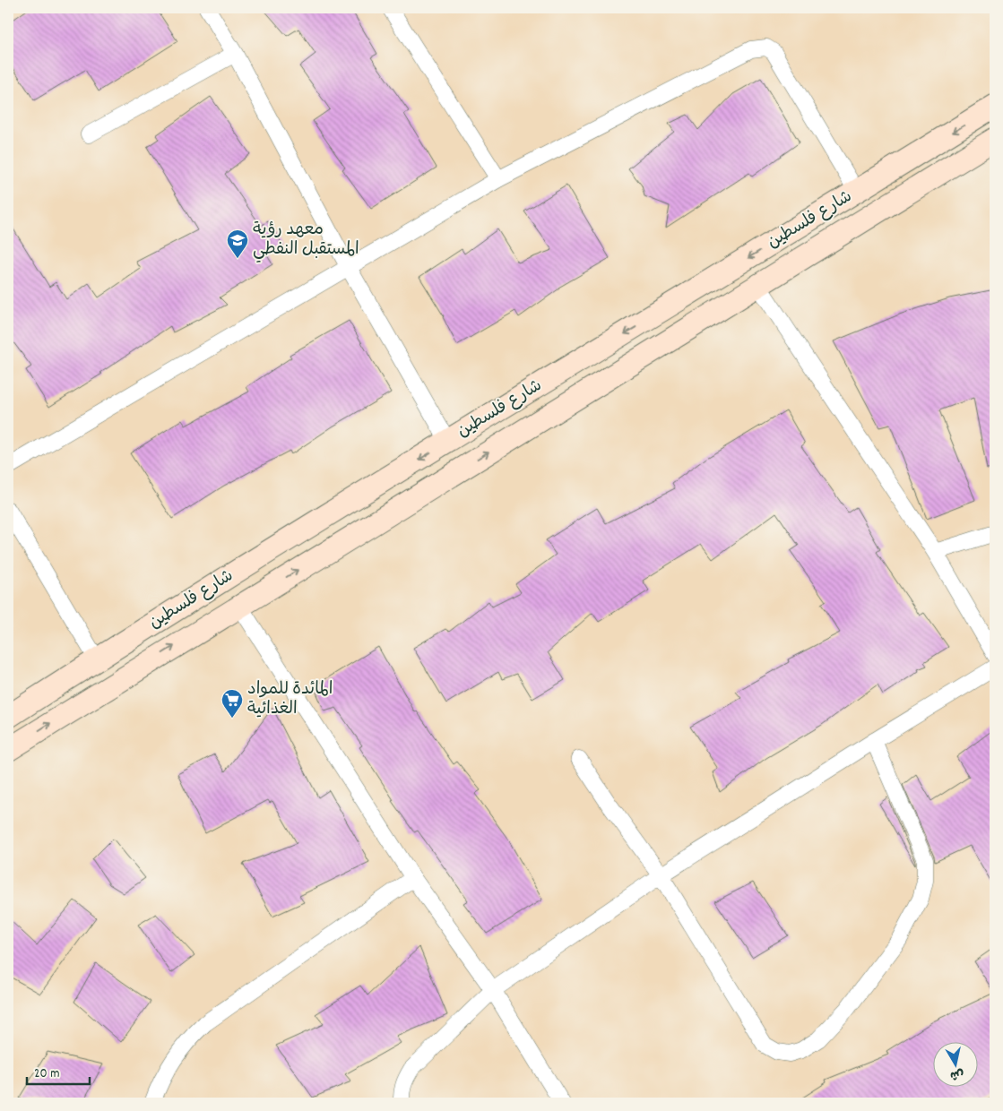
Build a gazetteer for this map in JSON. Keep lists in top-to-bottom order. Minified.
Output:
{"streets":{"street":["شارع فلسطين"]},"places":{"school or university":["معهد رؤية المستقبل النفطي"],"supermarket":["المائدة للمواد الغذائية"]},"scale_bar":"20 m","north":"bottom"}
